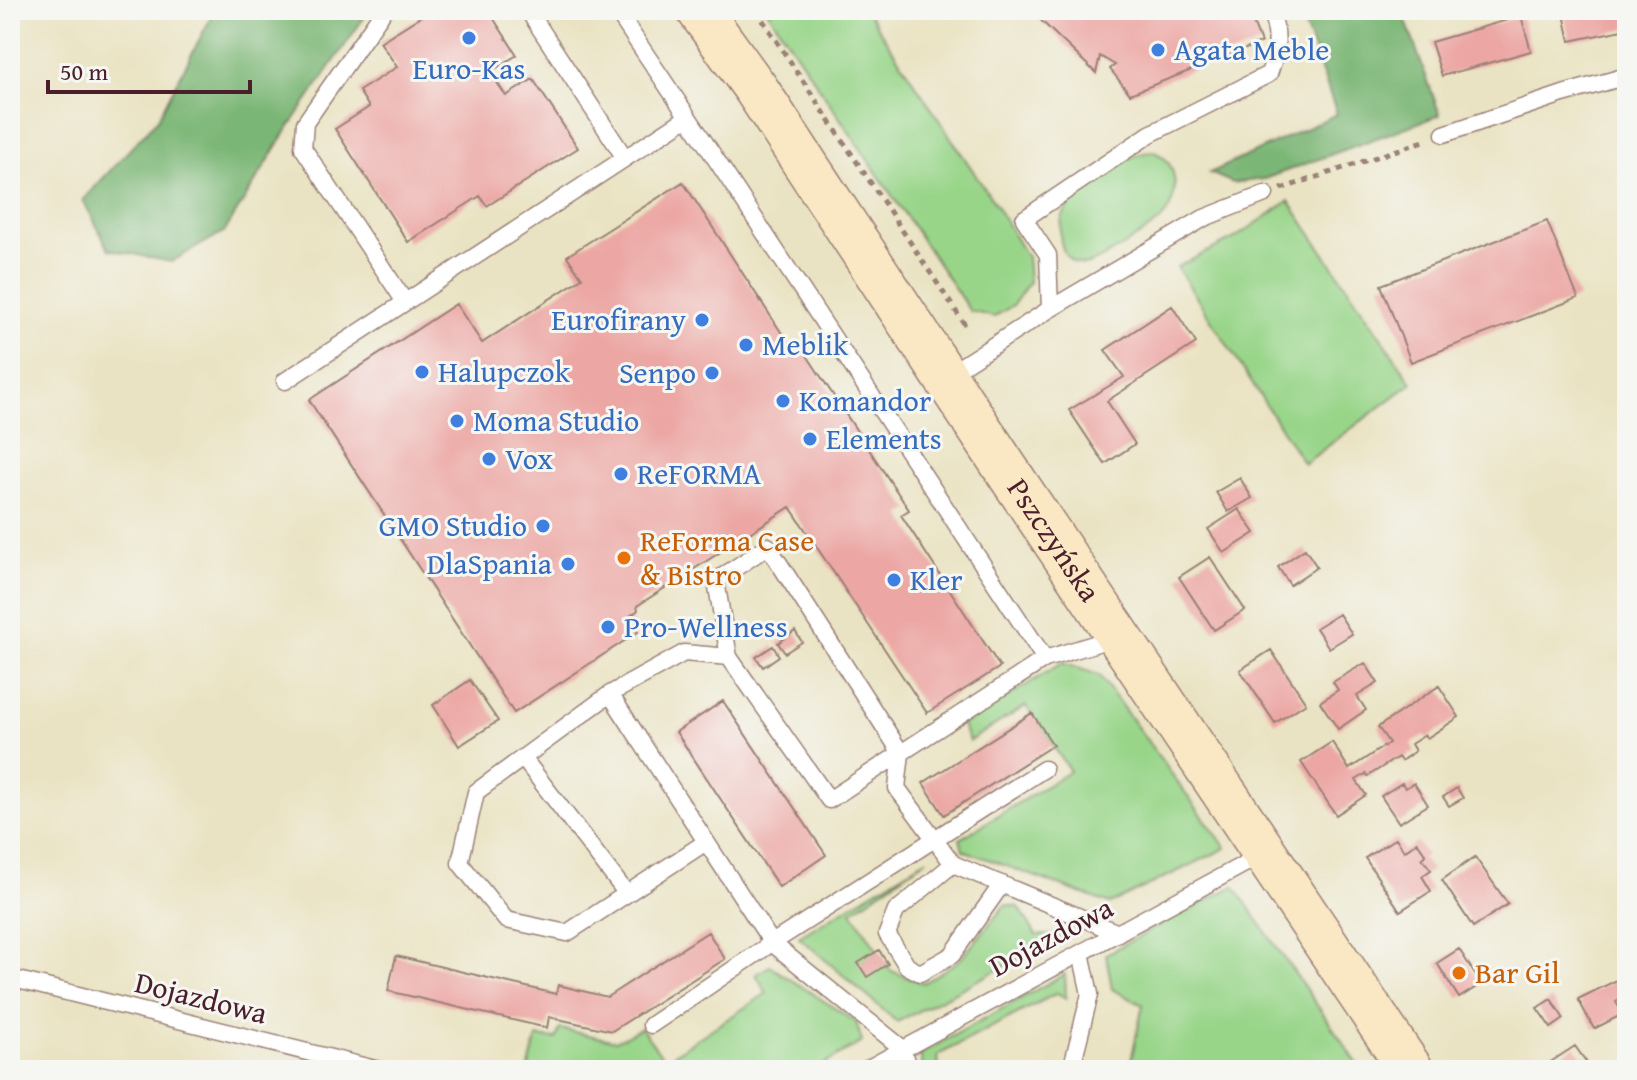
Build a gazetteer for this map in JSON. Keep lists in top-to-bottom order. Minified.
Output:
{"streets":{"main road":["Pszczyńska"],"lane":["Dojazdowa"]},"crossings":[["Pszczyńska","Dojazdowa"]],"places":["Euro-Kas","Agata Meble","Eurofirany","Meblik","Halupczok","Senpo","Komandor","Moma Studio","Elements","Vox","ReFORMA","GMO Studio","ReForma Case & Bistro","DlaSpania","Kler","Pro-Wellness","Bar Gil"],"scale_bar":"50 m"}
